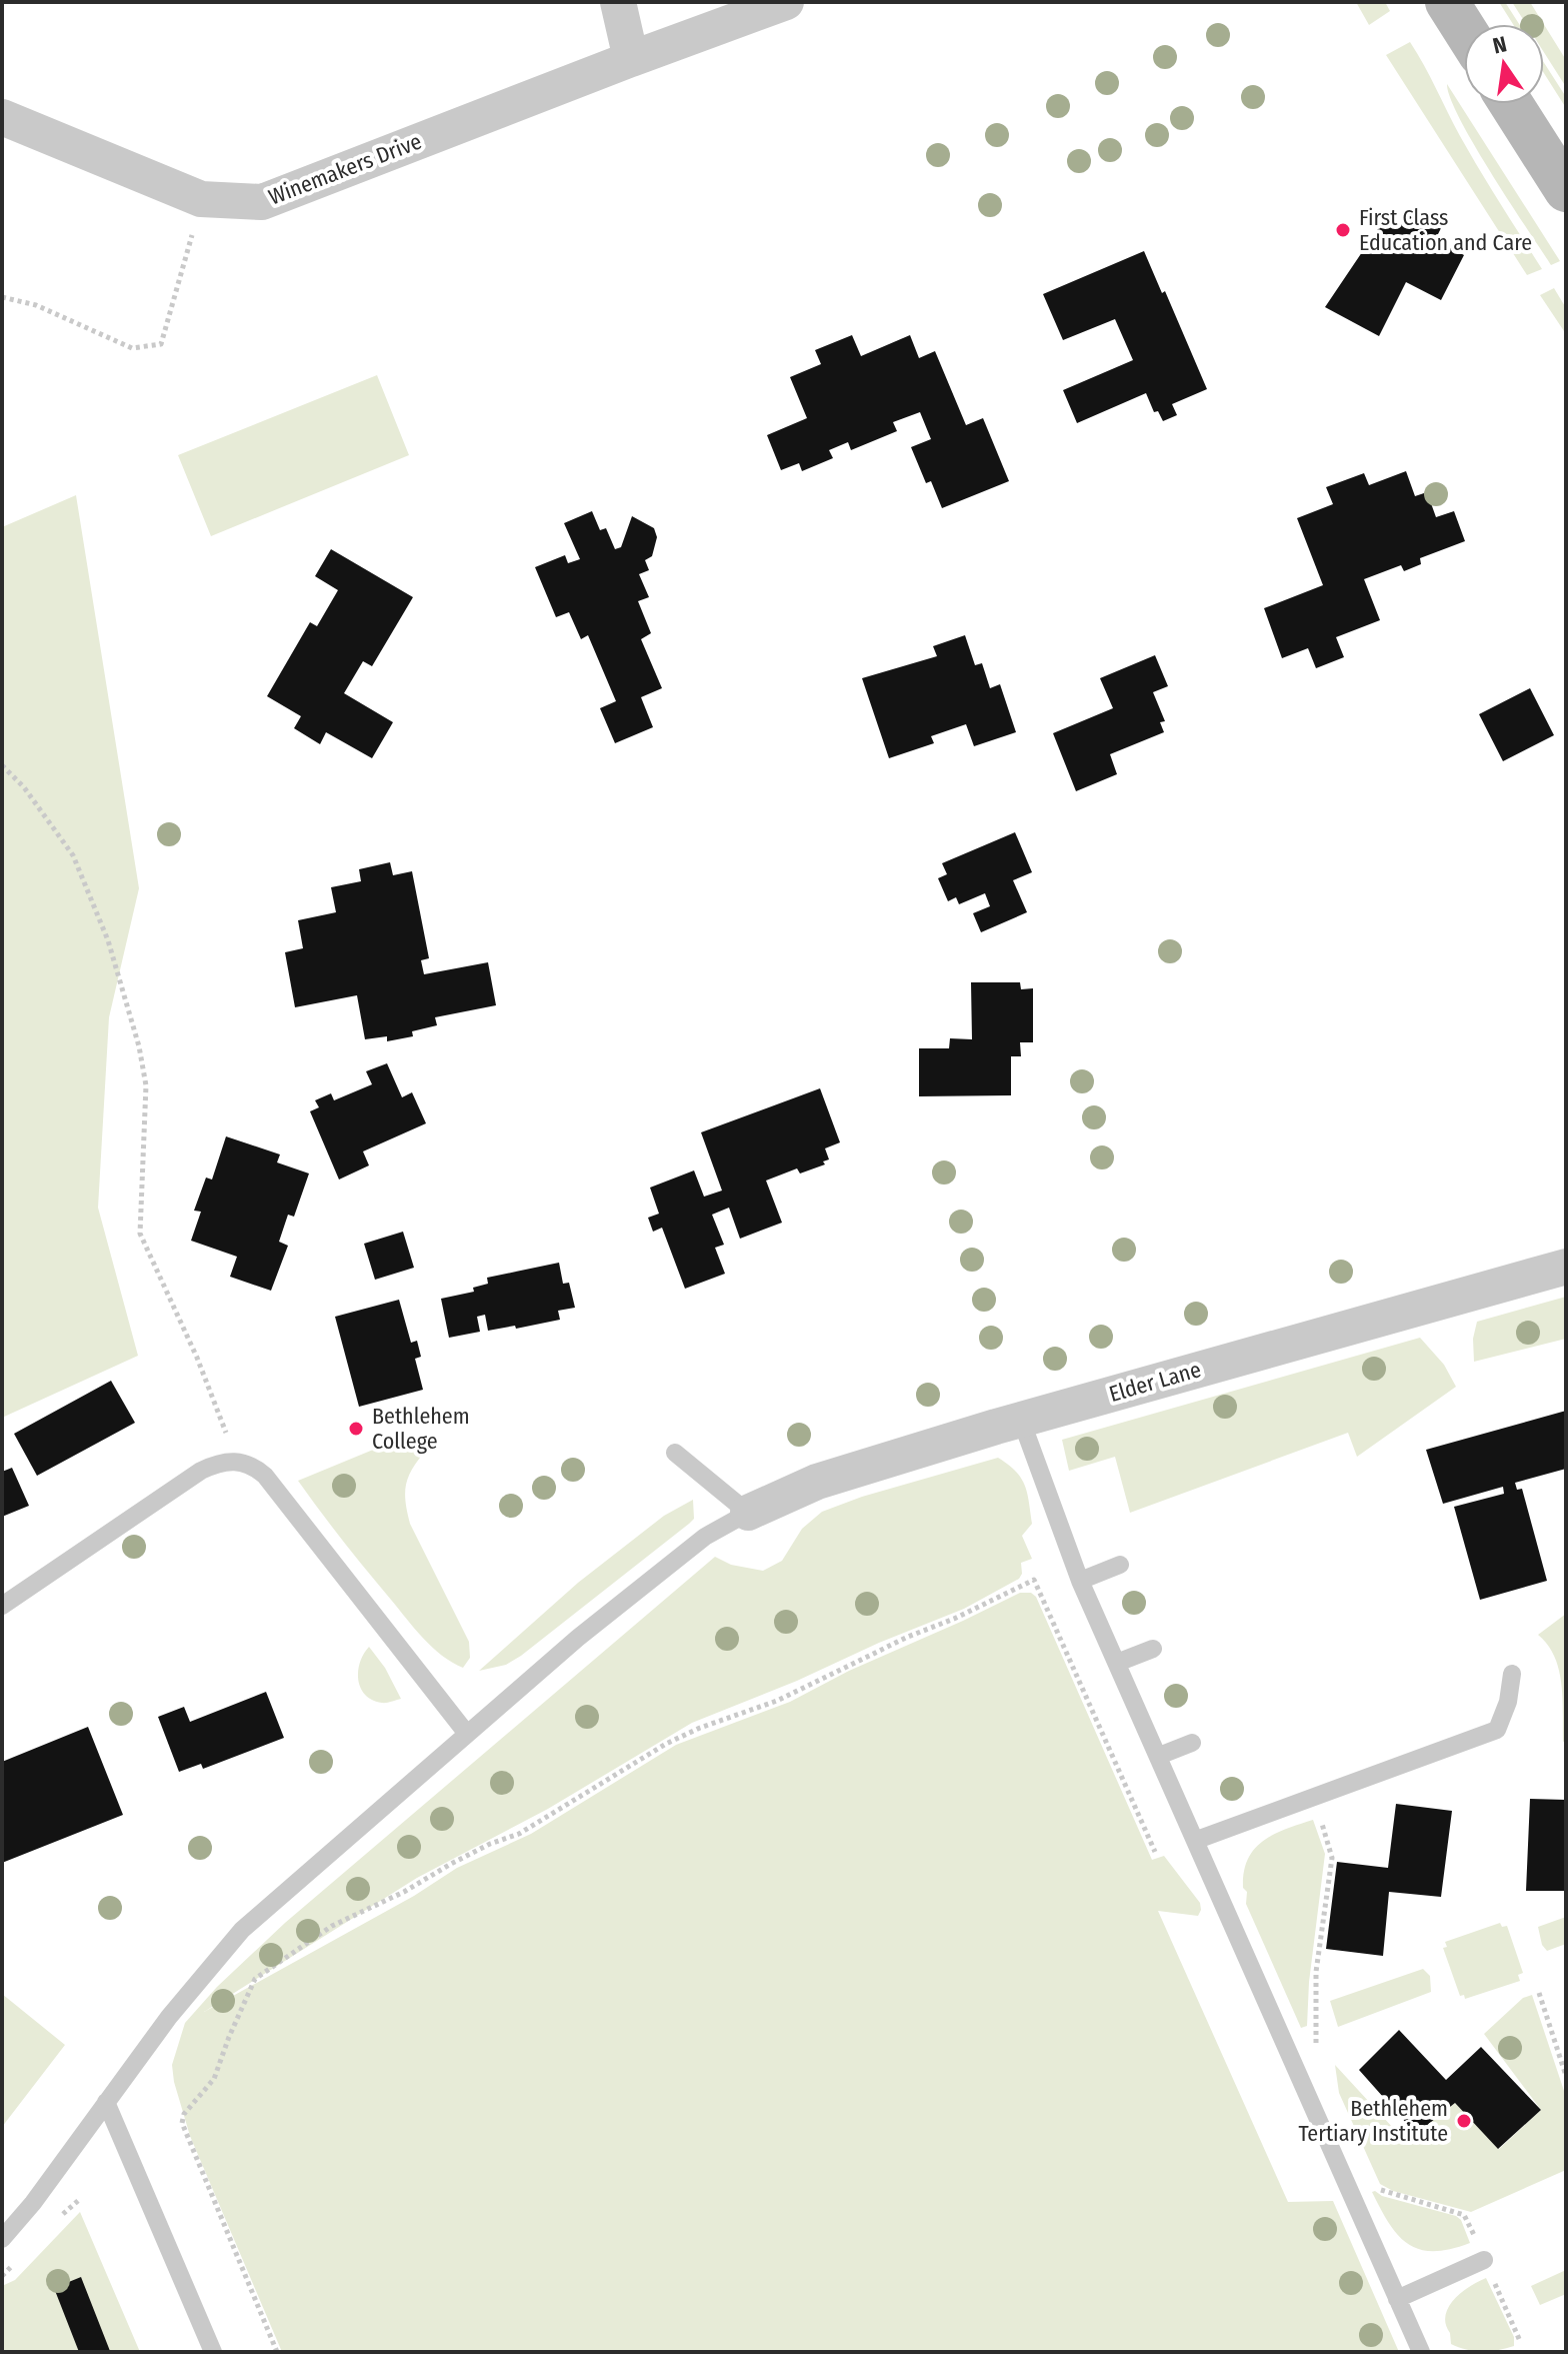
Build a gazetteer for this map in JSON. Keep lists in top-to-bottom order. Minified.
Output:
{"streets":{"street":["Winemakers Drive","Elder Lane"]},"places":["First Class Education and Care","Bethlehem College","Bethlehem Tertiary Institute"],"north":"top"}
